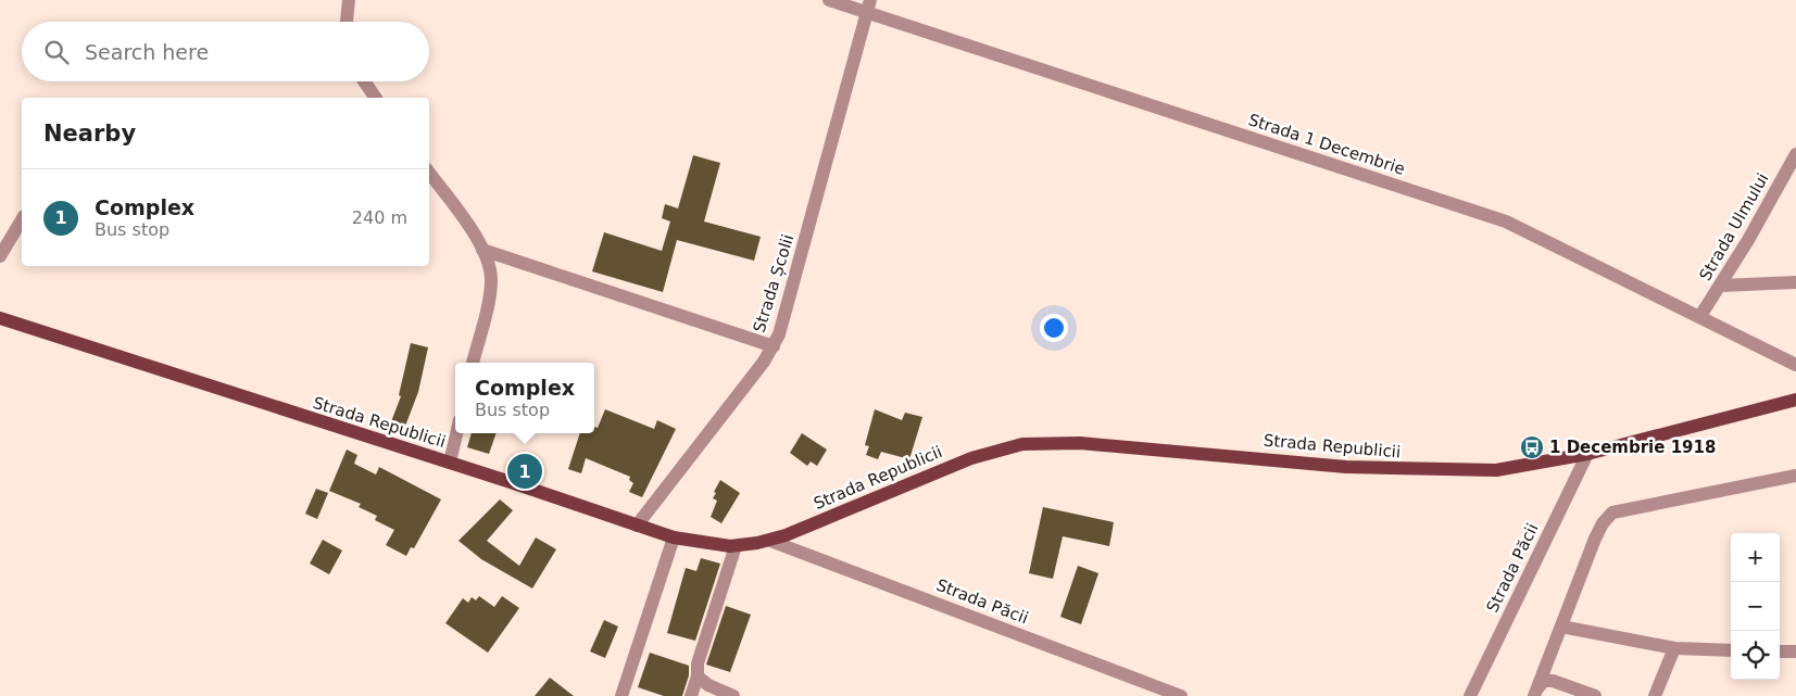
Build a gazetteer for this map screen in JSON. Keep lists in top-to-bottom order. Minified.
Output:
{"streets":{"main road":["Strada Republicii"],"street":["Strada 1 Decembrie","Strada Ulmului","Strada Școlii","Strada Păcii"]},"crossings":[["Strada 1 Decembrie","Strada Ulmului"],["Strada 1 Decembrie","Strada Școlii"],["Strada Școlii","Strada Republicii"],["Strada Republicii","Strada Păcii"]],"places":{"bus stop":["1 Decembrie 1918"]},"page":{"search":"Search here","heading":"Nearby","list":[{"mark":"1","name":"Complex","note":"Bus stop","value":"240 m"}],"popup":["Complex","Bus stop"],"pins":"1","map_buttons":["+","−"]}}
